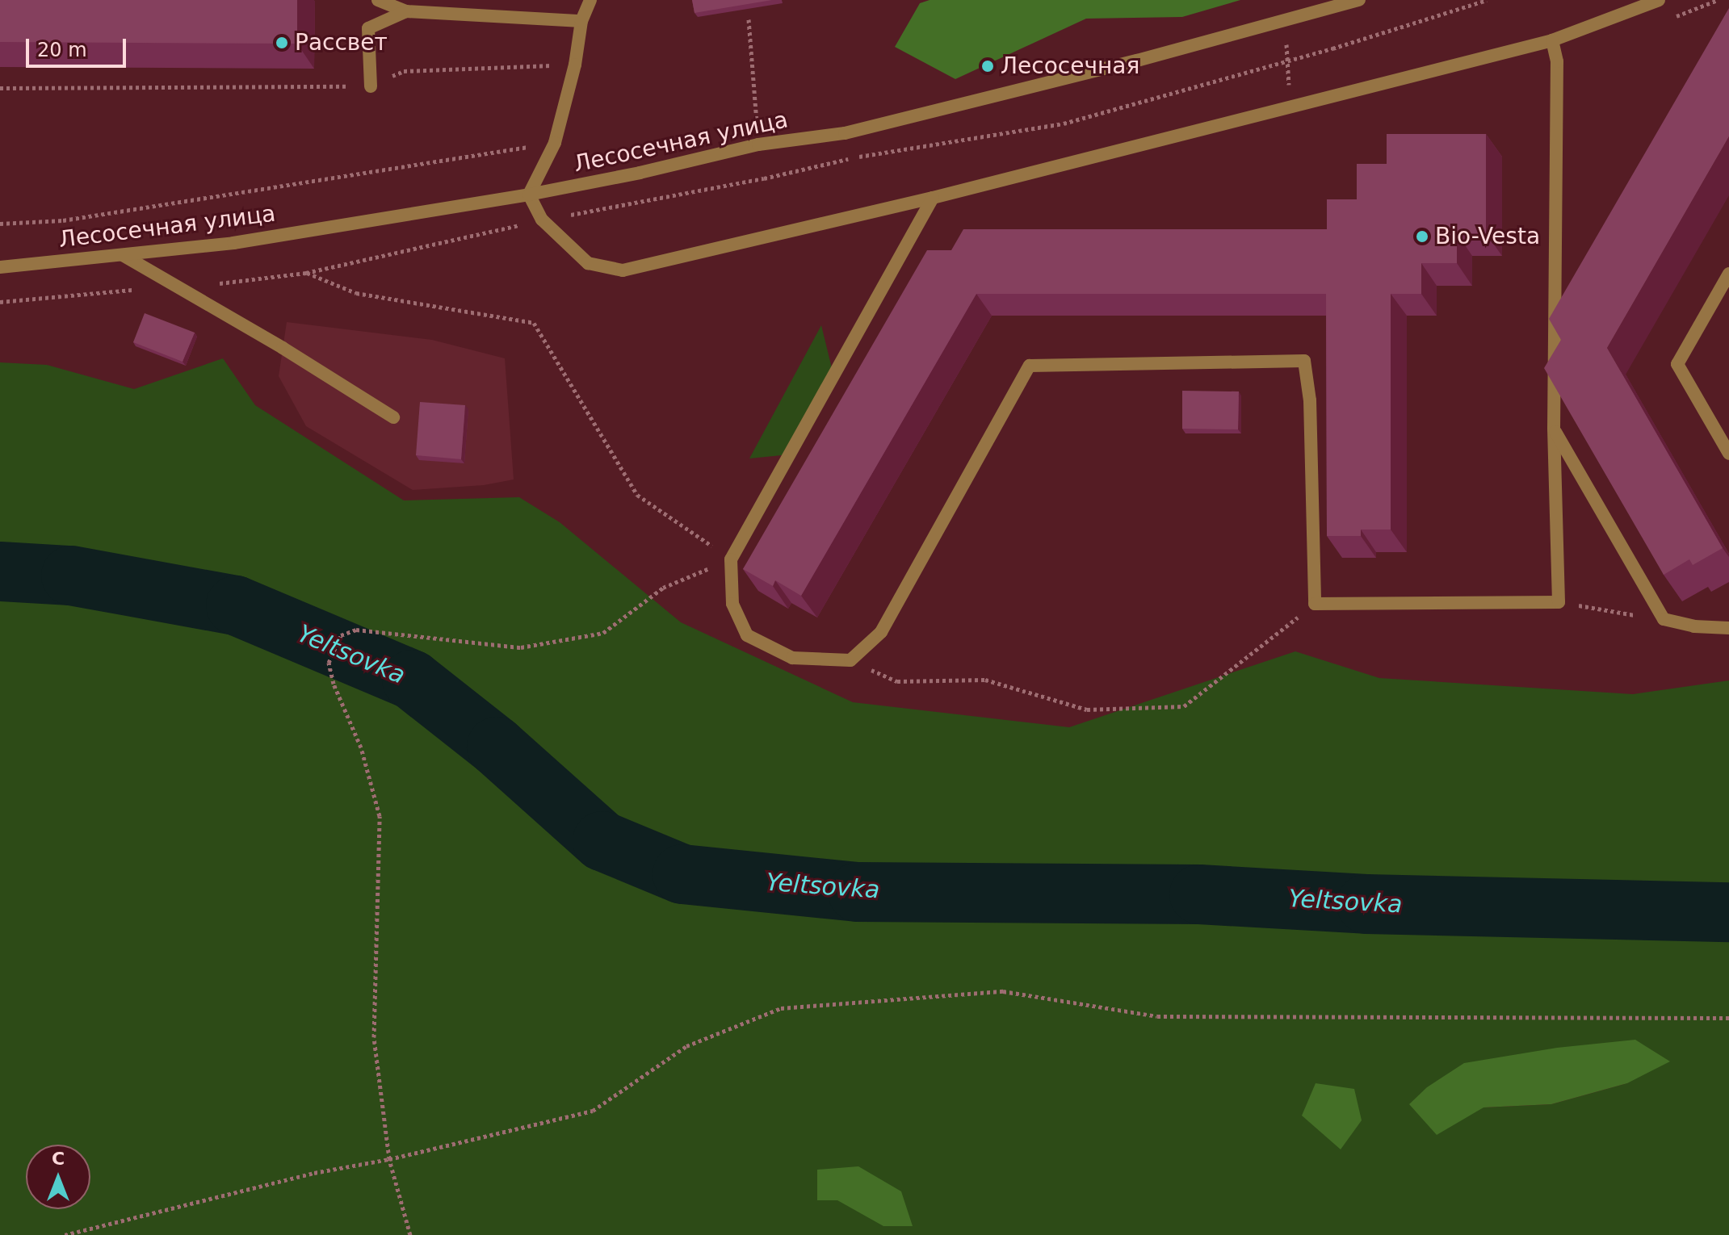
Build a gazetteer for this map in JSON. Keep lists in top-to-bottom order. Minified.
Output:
{"streets":{"street":["Лесосечная улица"]},"water":["Yeltsovka"],"places":["Рассвет","Лесосечная","Bio-Vesta"],"scale_bar":"20 m","north":"top"}
